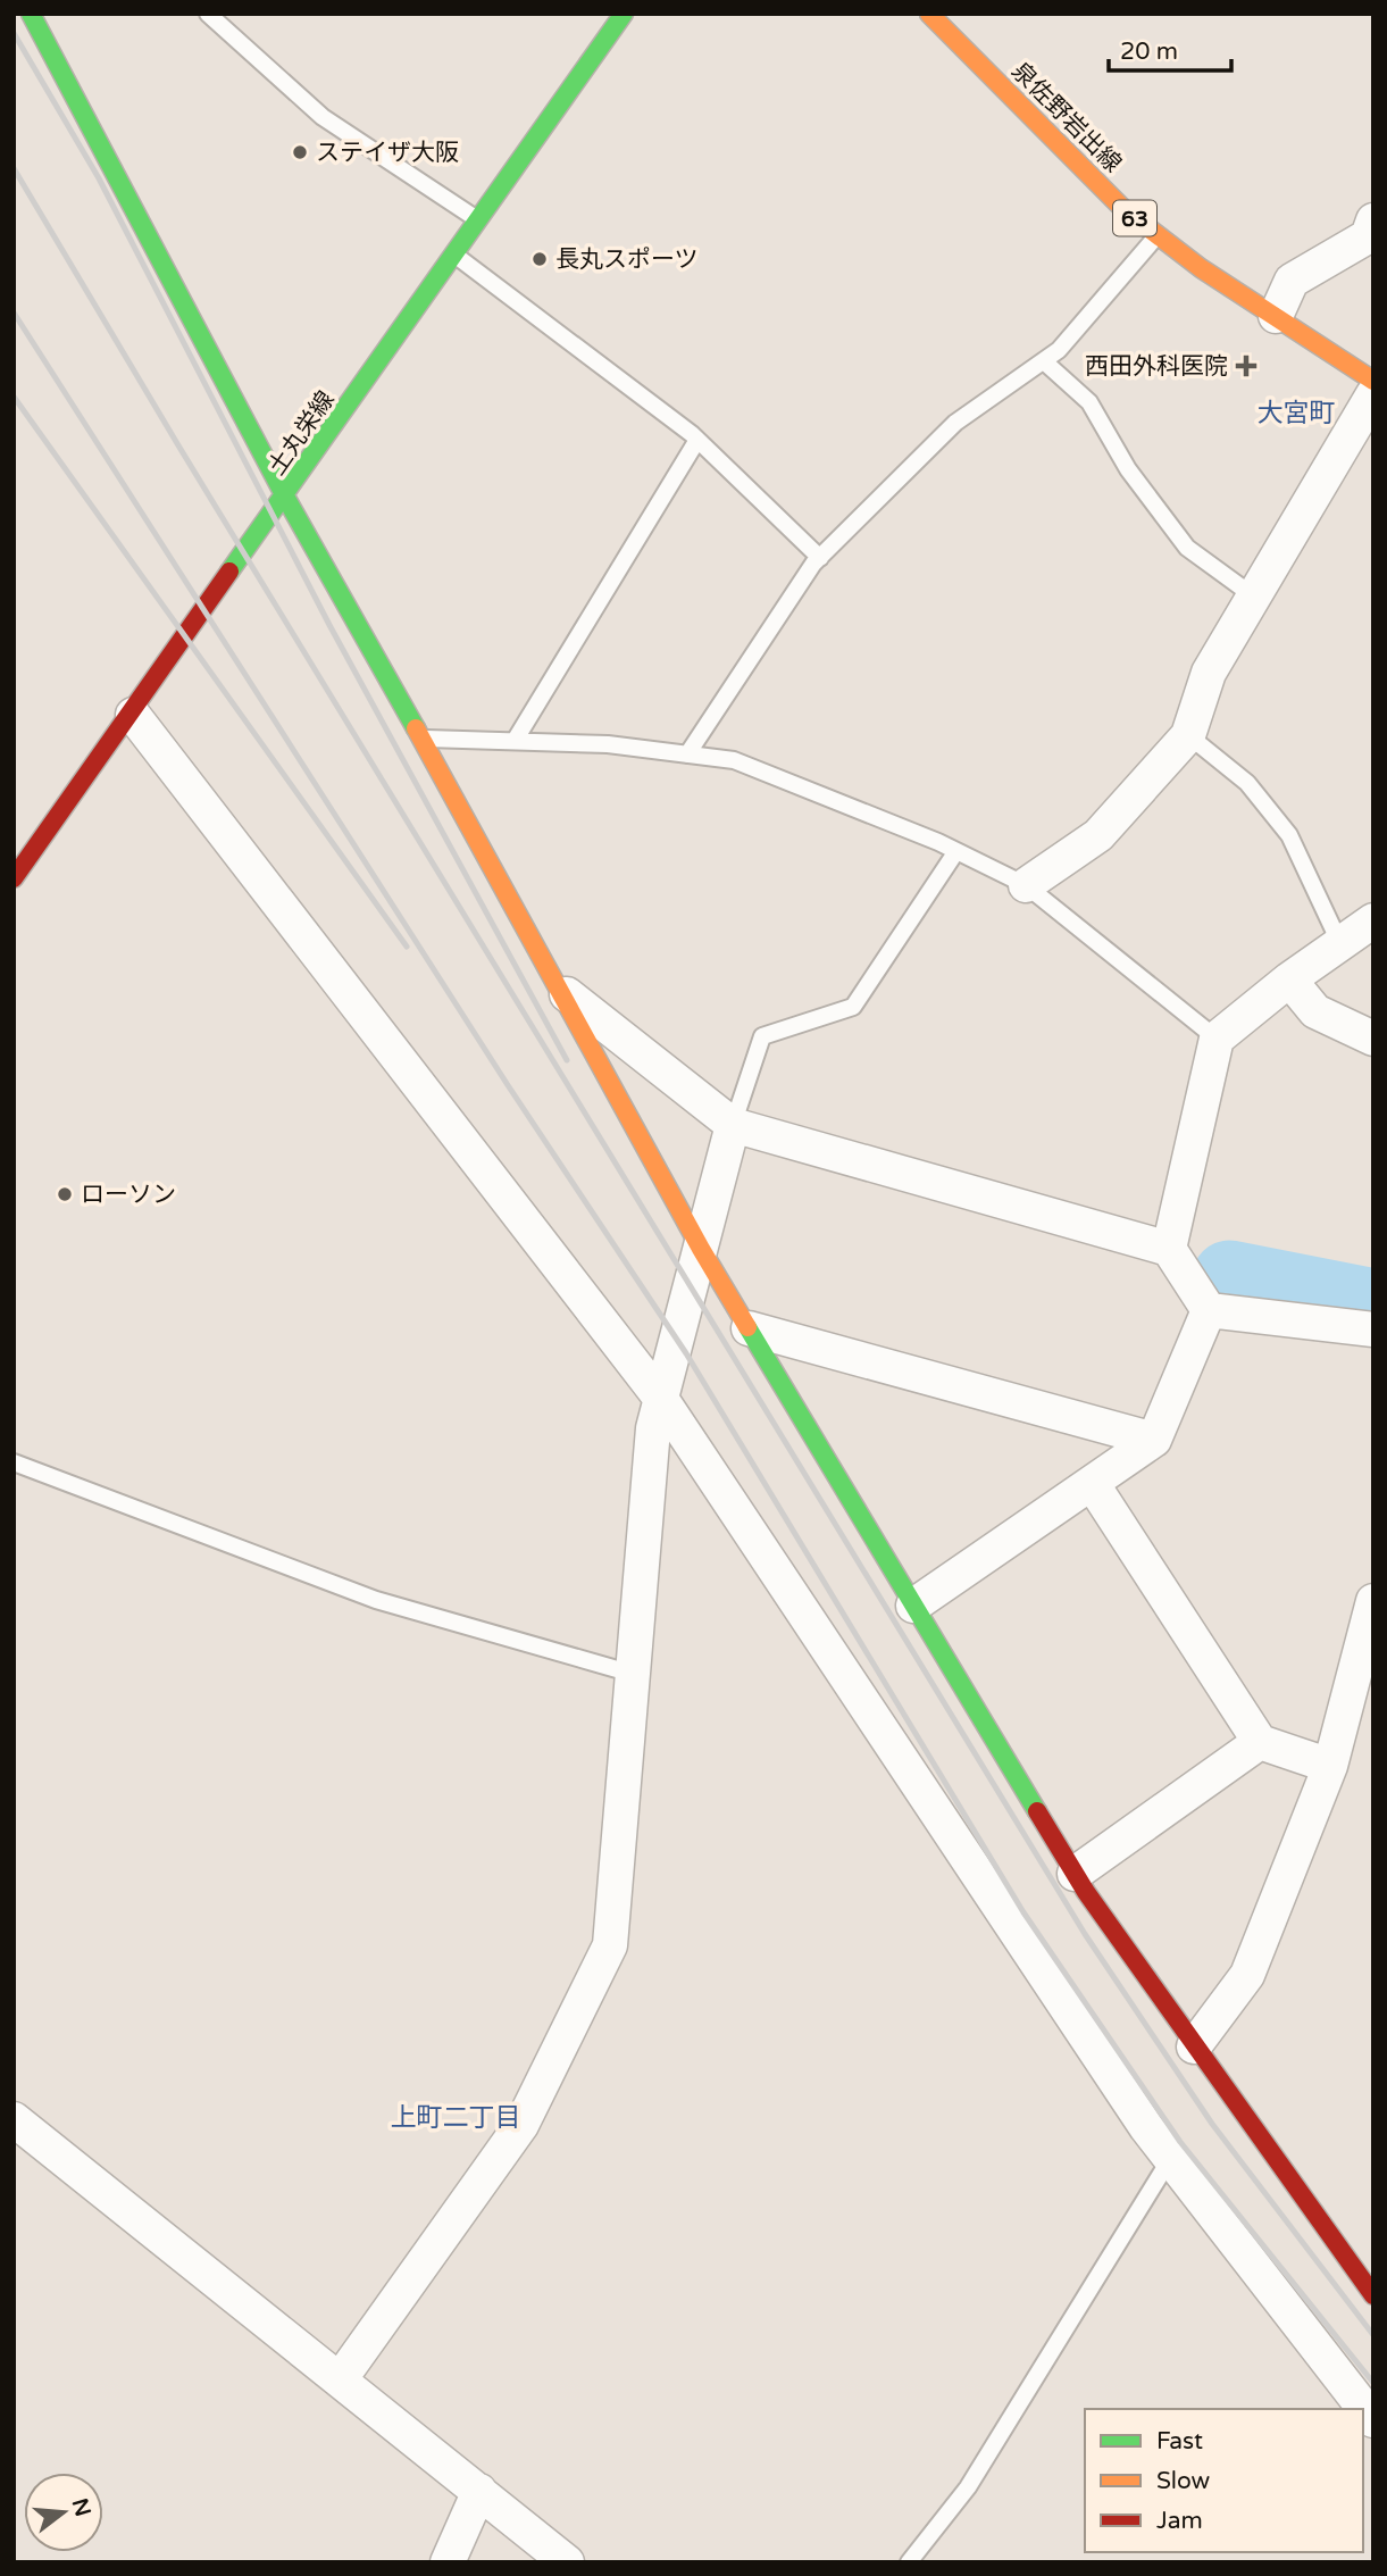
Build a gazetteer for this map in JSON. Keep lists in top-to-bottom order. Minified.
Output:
{"streets":{"street":["泉佐野岩出線","63","土丸栄線"]},"districts":["大宮町","上町二丁目"],"places":{"other":["ステイザ大阪","長丸スポーツ","ローソン"],"health":["西田外科医院"]},"legend":["Fast","Slow","Jam"],"scale_bar":"20 m","north":"right"}
